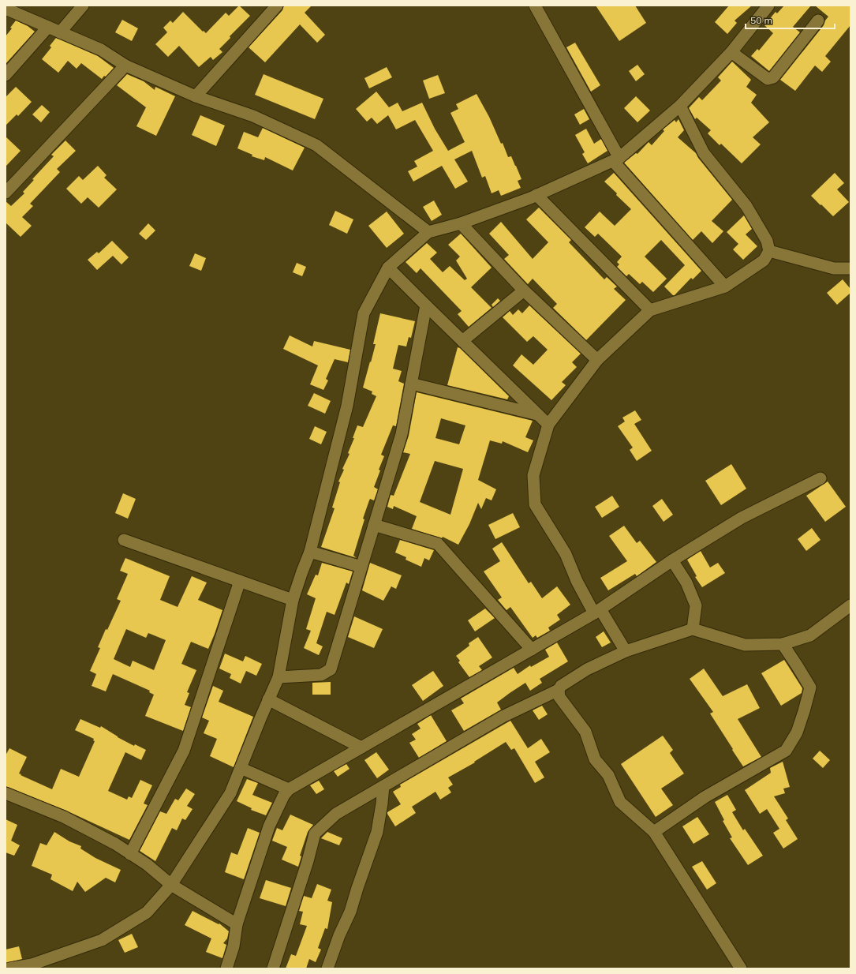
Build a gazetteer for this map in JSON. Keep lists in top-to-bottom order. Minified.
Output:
{"scale_bar":"50 m"}
